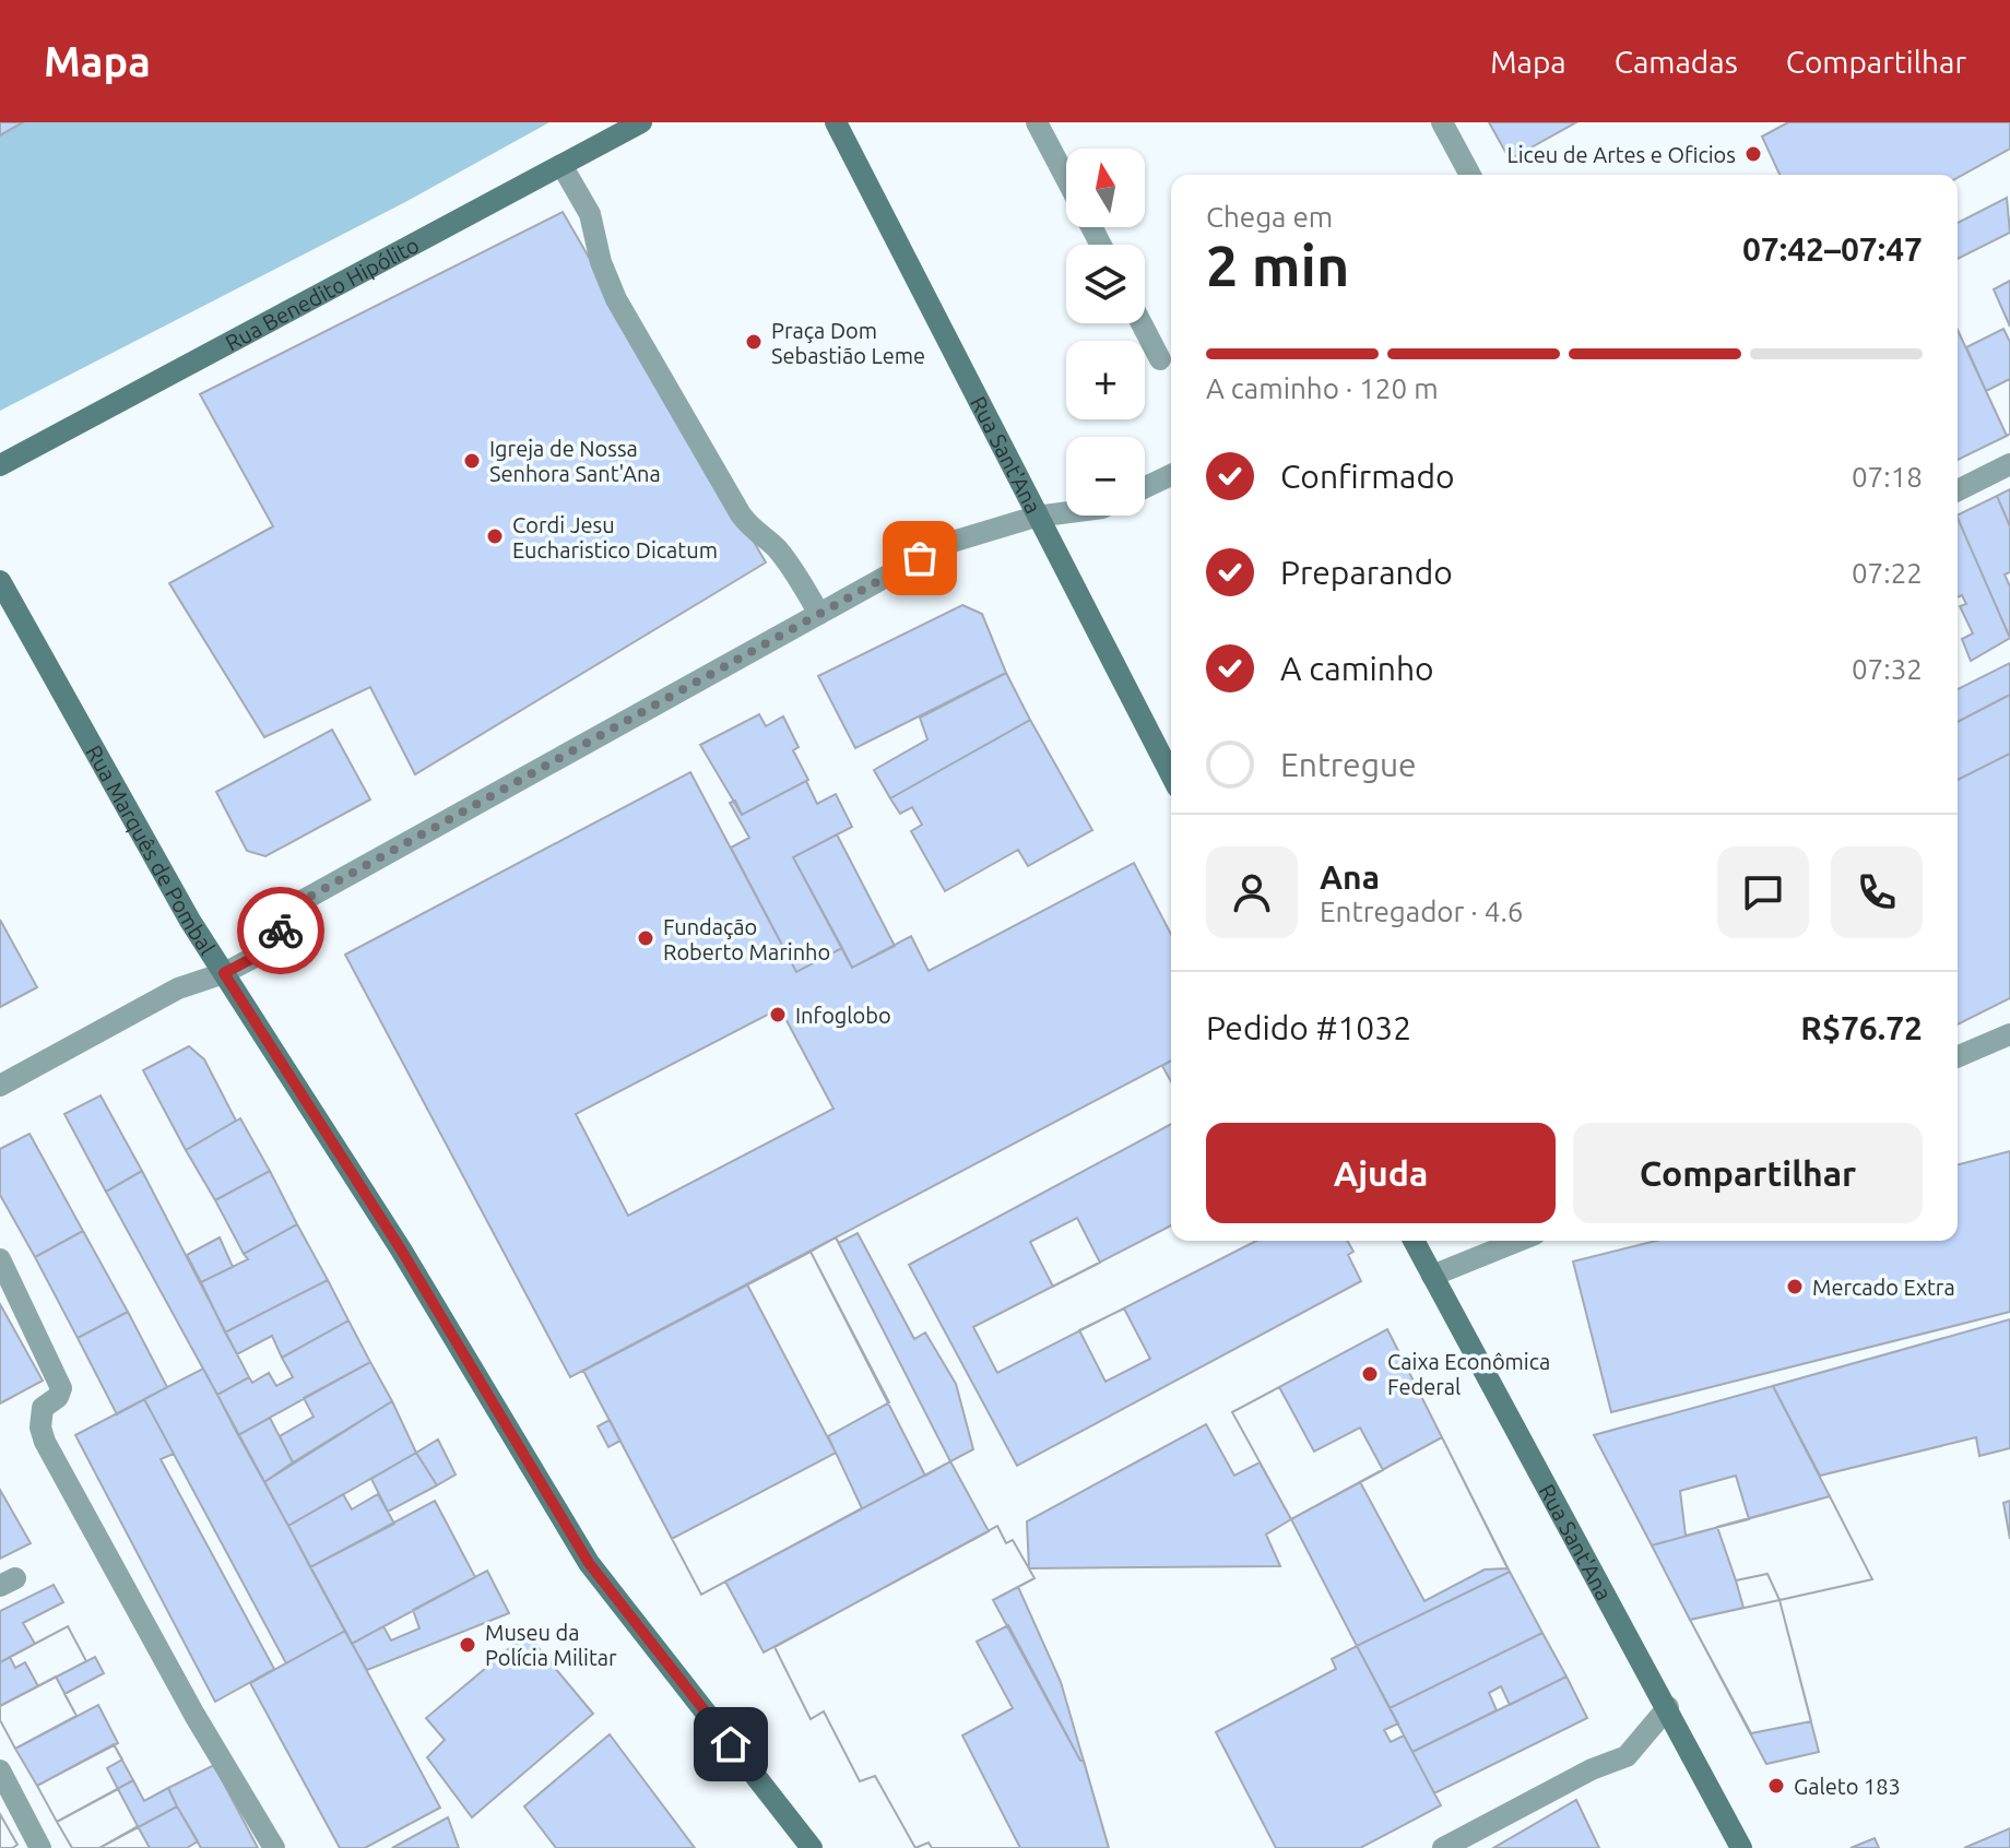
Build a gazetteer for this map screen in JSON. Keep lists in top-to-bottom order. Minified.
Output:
{"streets":{"street":["Rua Benedito Hipólito","Rua Sant'Ana","Rua Marquês de Pombal"]},"places":["Liceu de Artes e Oficios","Praça Dom Sebastião Leme","Igreja de Nossa Senhora Sant'Ana","Cordi Jesu Eucharistico Dicatum","Fundação Roberto Marinho","Infoglobo","Mercado Extra","Caixa Econômica Federal","Museu da Polícia Militar","Galeto 183"],"north":"top","page":{"header":"Mapa","nav":["Mapa","Camadas","Compartilhar"],"map_buttons":["+","−"],"heading":["2 min","Chega em","07:42–07:47"],"panel":["Ana","Entregador · 4.6","Pedido #1032","R$76.72"],"bar":"A caminho · 120 m","list":[["Confirmado","07:18"],["Preparando","07:22"],["A caminho","07:32"],"Entregue"],"buttons":["Ajuda","Compartilhar"]}}
